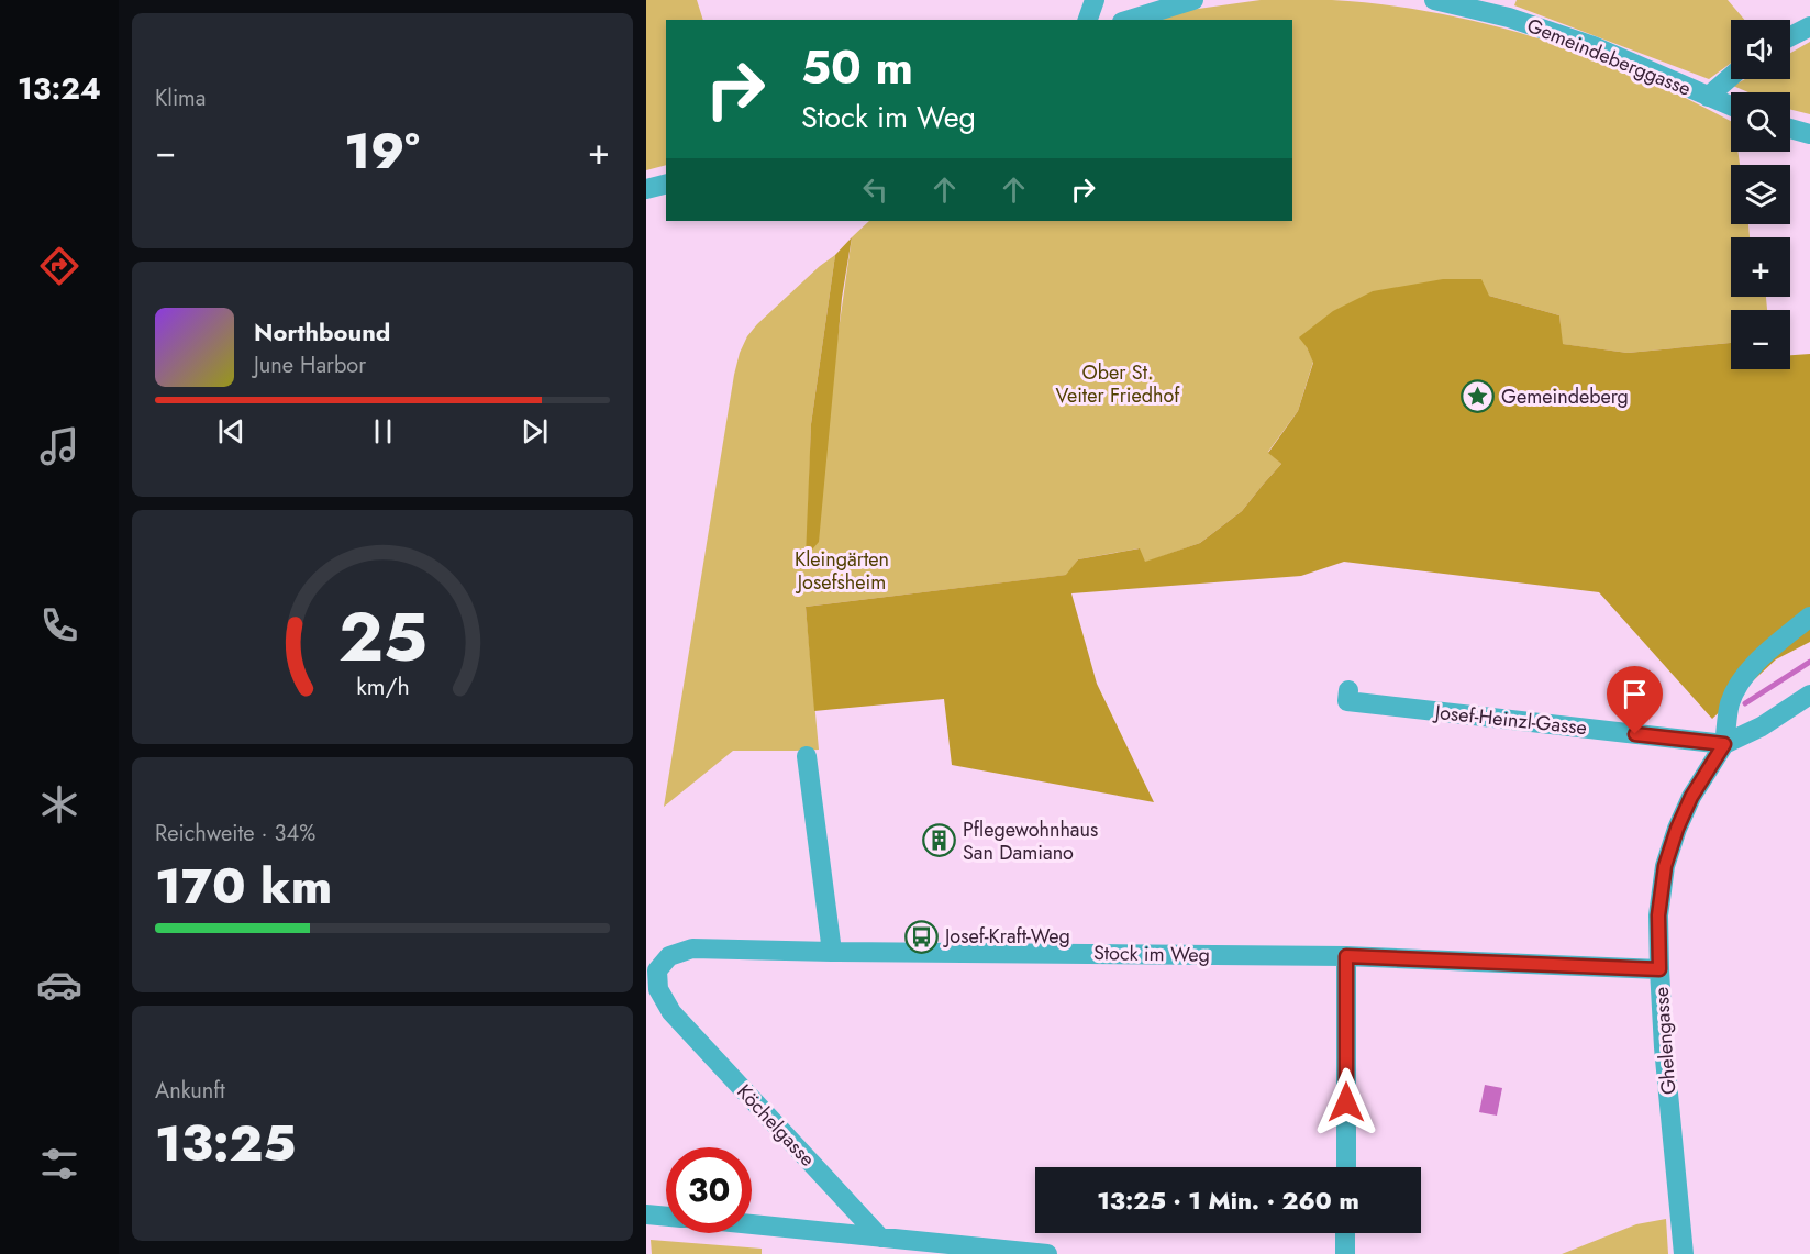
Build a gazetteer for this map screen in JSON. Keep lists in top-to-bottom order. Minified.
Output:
{"streets":{"street":["Gemeindeberggasse","Josef-Heinzl-Gasse","Stock im Weg","Ghelengasse","Köchelgasse"]},"crossings":[["Josef-Heinzl-Gasse","Ghelengasse"],["Stock im Weg","Ghelengasse"],["Stock im Weg","Köchelgasse"]],"parks":["Ober St. Veiter Friedhof","Kleingärten Josefsheim"],"places":{"place":["Gemeindeberg"],"building":["Pflegewohnhaus San Damiano"],"bus stop":["Josef-Kraft-Weg"]},"page":{"tabs":"13:24","tile":["Klima",["Reichweite · 34%","170 km"],["Ankunft","13:25"]],"map_buttons":["+","−"],"turn":["50 m","Stock im Weg"],"heat":["−","19°","+"],"song":["Northbound","June Harbor"],"limit":"30","trip":"13:25 · 1 Min. · 260 m","gauge":["25","km/h"]}}
